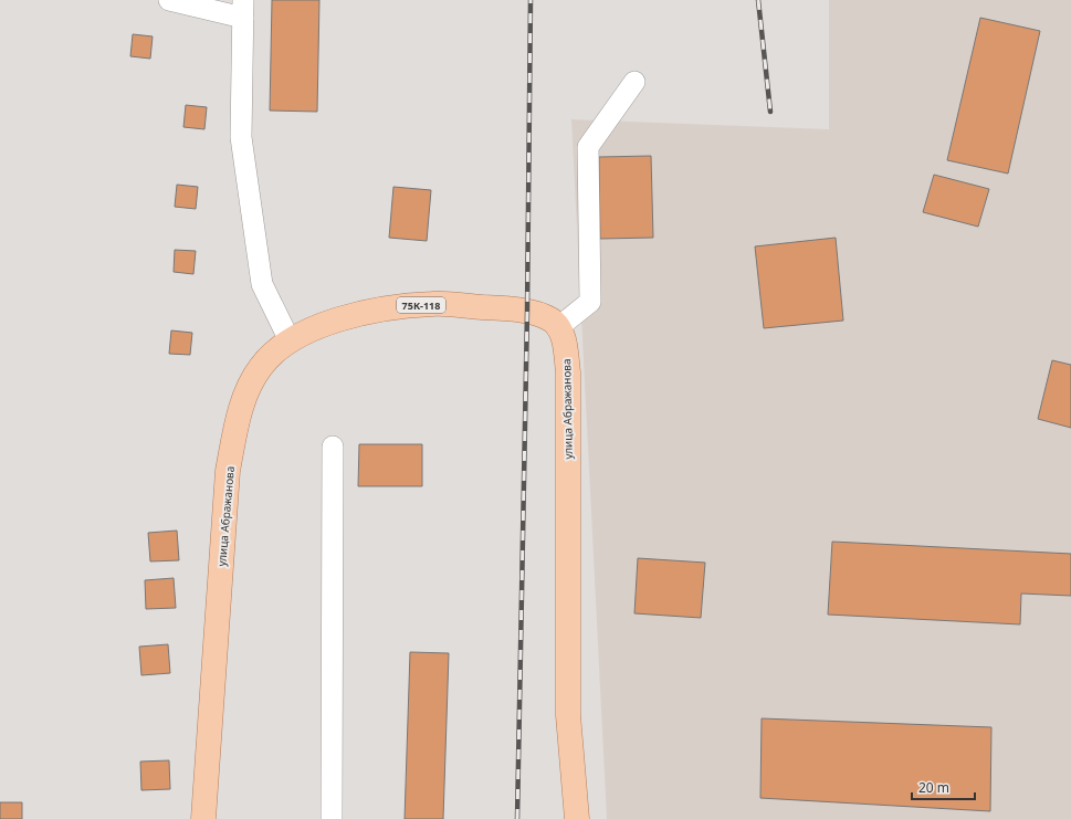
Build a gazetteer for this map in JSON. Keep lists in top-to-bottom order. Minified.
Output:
{"streets":{"main road":["75К-118","улица Абражанова"]},"scale_bar":"20 m"}
